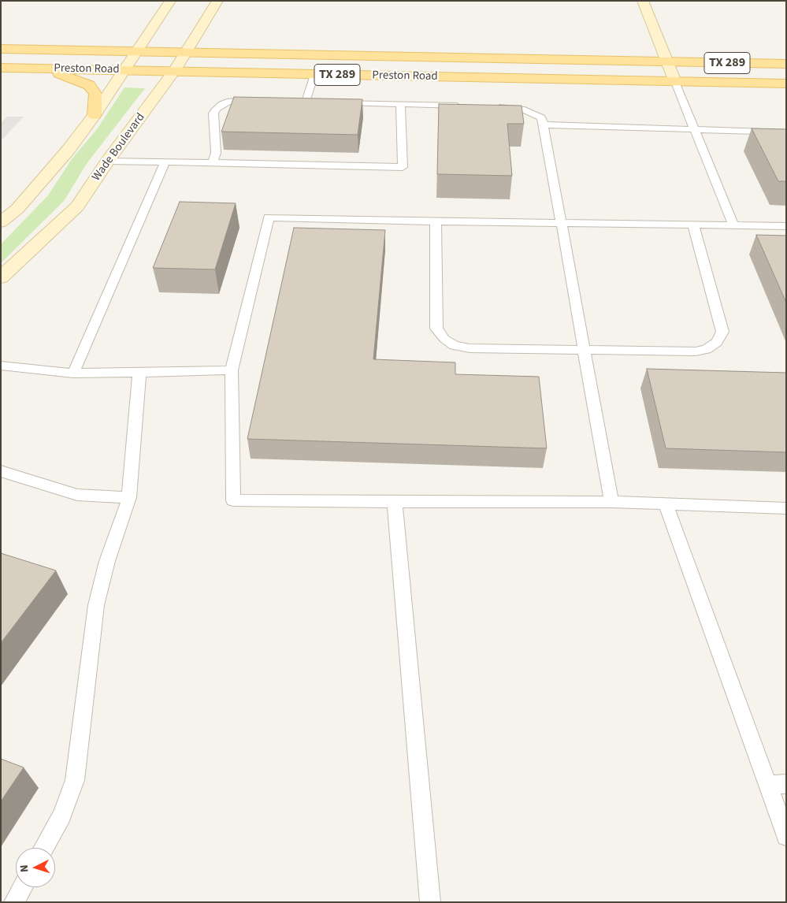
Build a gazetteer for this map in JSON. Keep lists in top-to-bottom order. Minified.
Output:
{"streets":{"main road":["TX 289","Preston Road"],"street":["Wade Boulevard"]},"crossings":[["Preston Road","Wade Boulevard"]],"north":"left"}
